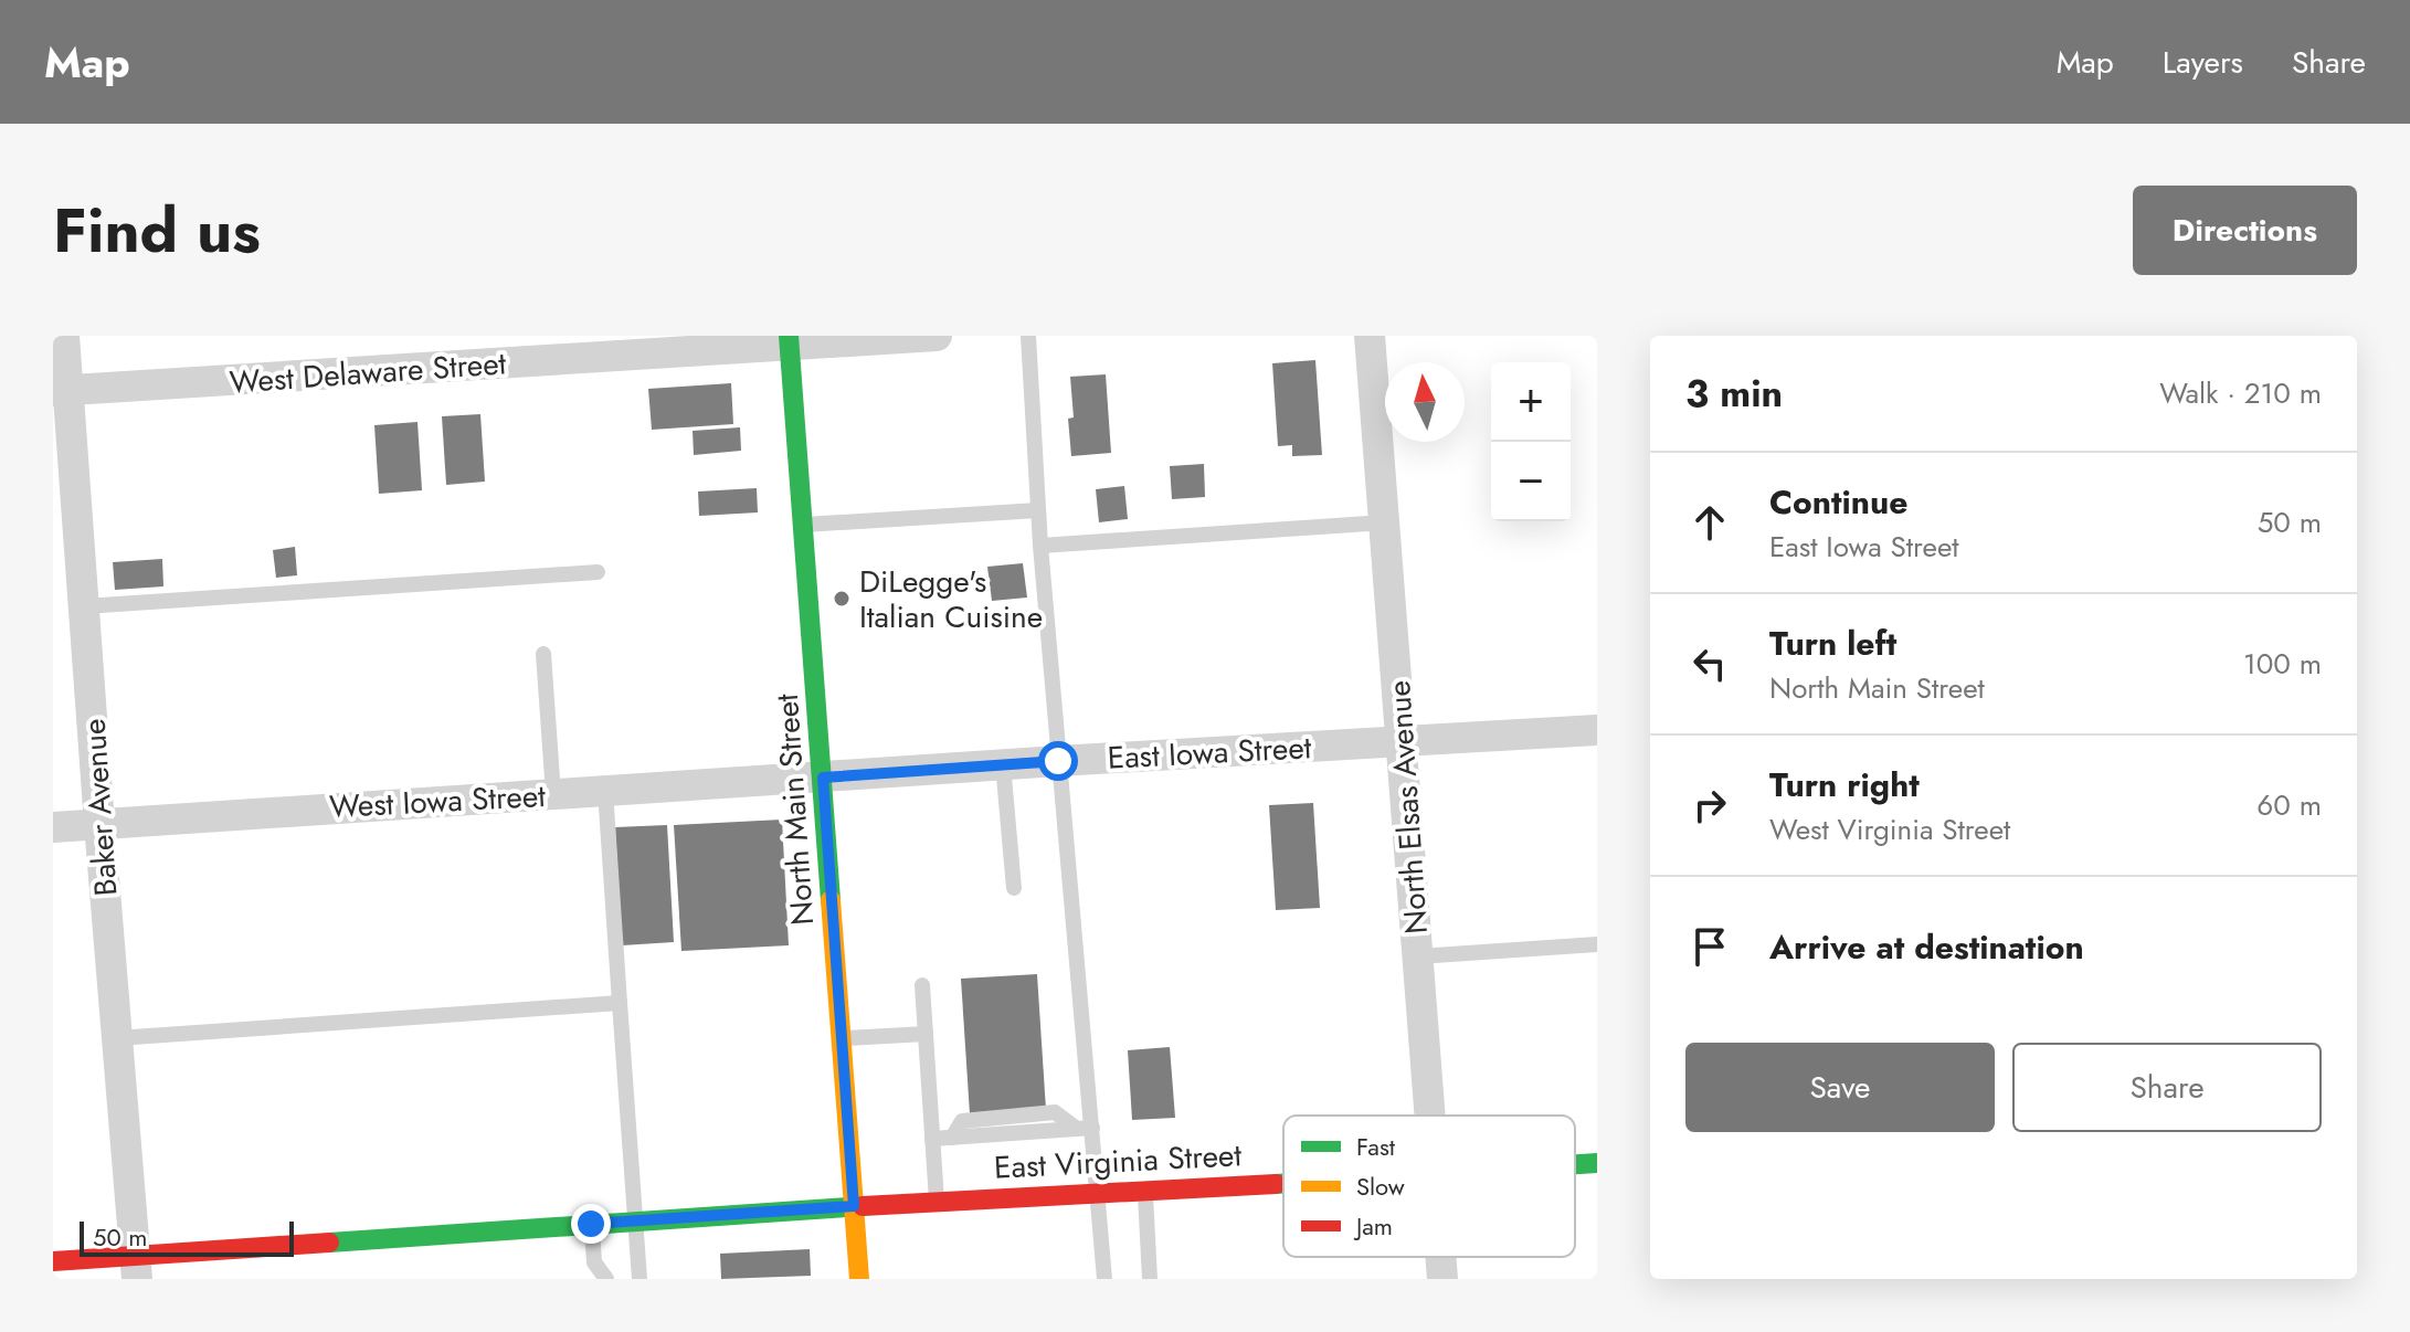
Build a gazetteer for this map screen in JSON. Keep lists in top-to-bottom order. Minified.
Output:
{"streets":{"street":["West Delaware Street","East Iowa Street","West Iowa Street","Baker Avenue","North Elsas Avenue","North Main Street","East Virginia Street"]},"crossings":[["West Delaware Street","Baker Avenue"],["West Delaware Street","North Main Street"],["East Iowa Street","West Iowa Street"],["East Iowa Street","North Elsas Avenue"],["East Iowa Street","North Main Street"],["West Iowa Street","Baker Avenue"],["West Iowa Street","North Main Street"],["Baker Avenue","East Virginia Street"],["North Main Street","East Virginia Street"]],"places":["DiLegge's Italian Cuisine"],"legend":["Fast","Slow","Jam"],"scale_bar":"50 m","north":"top","page":{"header":"Map","nav":["Map","Layers","Share"],"title":"Find us","buttons":["Directions",["Save","Share"]],"heading":["3 min","Walk · 210 m"],"map_buttons":["+","−"],"list":[["Continue","East Iowa Street","50 m"],["Turn left","North Main Street","100 m"],["Turn right","West Virginia Street","60 m"],"Arrive at destination"],"scale":"50 m"}}
